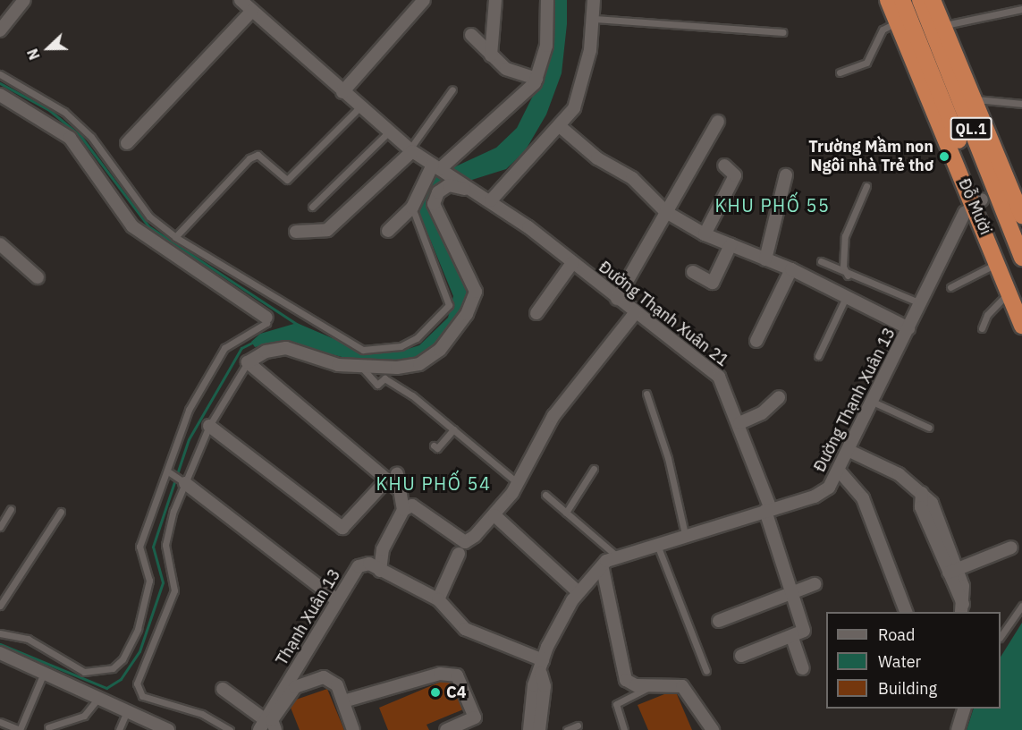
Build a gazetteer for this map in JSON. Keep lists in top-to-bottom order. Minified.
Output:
{"streets":{"highway":["QL.1","Đỗ Mười"],"street":["Đường Thạnh Xuân 21","Đường Thạnh Xuân 13","Thạnh Xuân 13"]},"crossings":[["Đỗ Mười","Đường Thạnh Xuân 13"],["Đường Thạnh Xuân 21","Đường Thạnh Xuân 13"]],"districts":["KHU PHỐ 55","KHU PHỐ 54"],"places":["Trường Mầm non Ngôi nhà Trẻ thơ","C4"],"legend":["Road","Water","Building"],"north":"left"}
